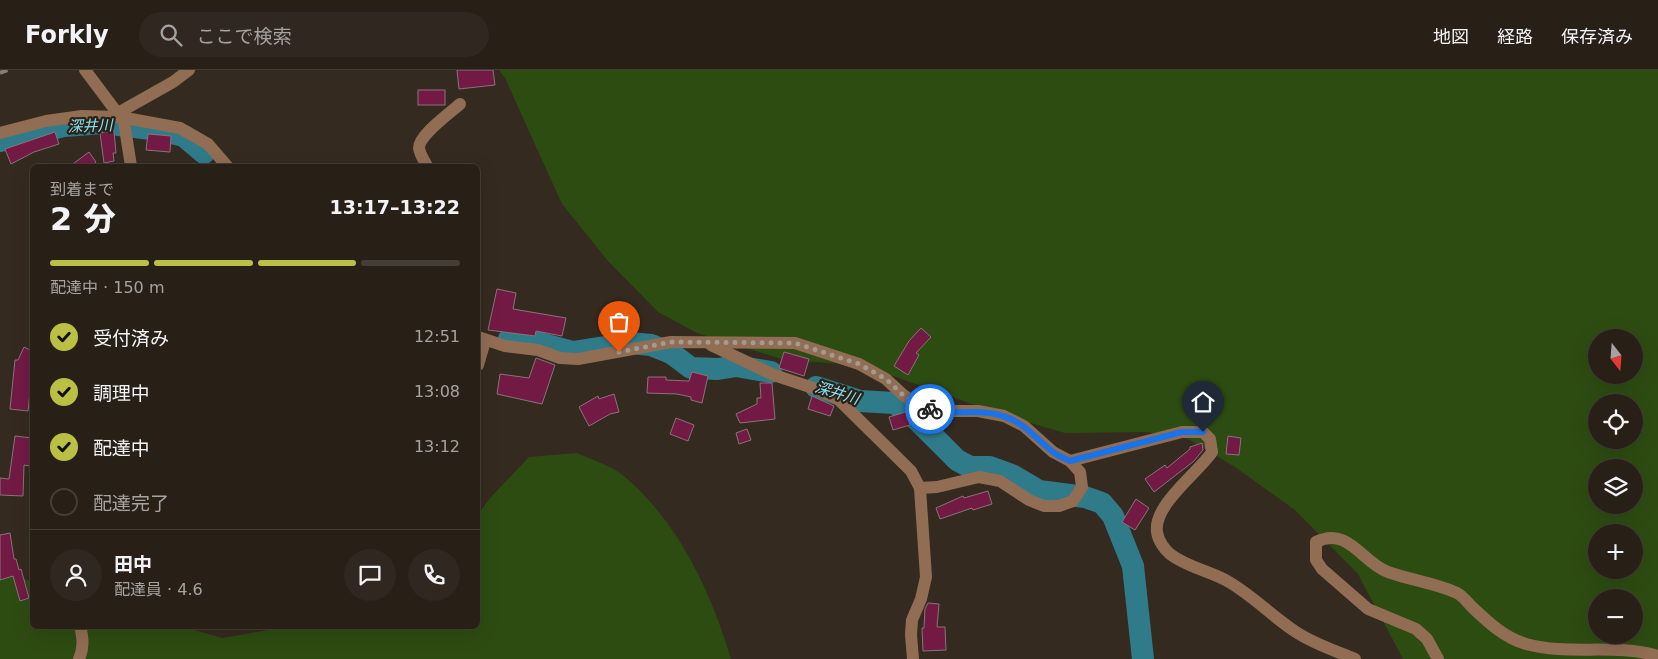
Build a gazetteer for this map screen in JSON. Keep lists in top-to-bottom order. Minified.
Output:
{"water":["深井川"],"north":"bottom","page":{"header":"Forkly","search":"ここで検索","nav":["地図","経路","保存済み"],"heading":["2 分","到着まで","13:17–13:22"],"panel":["田中","配達員 · 4.6"],"bar":"配達中 · 150 m","list":[["受付済み","12:51"],["調理中","13:08"],["配達中","13:12"],"配達完了"],"map_buttons":["+","−"]}}
